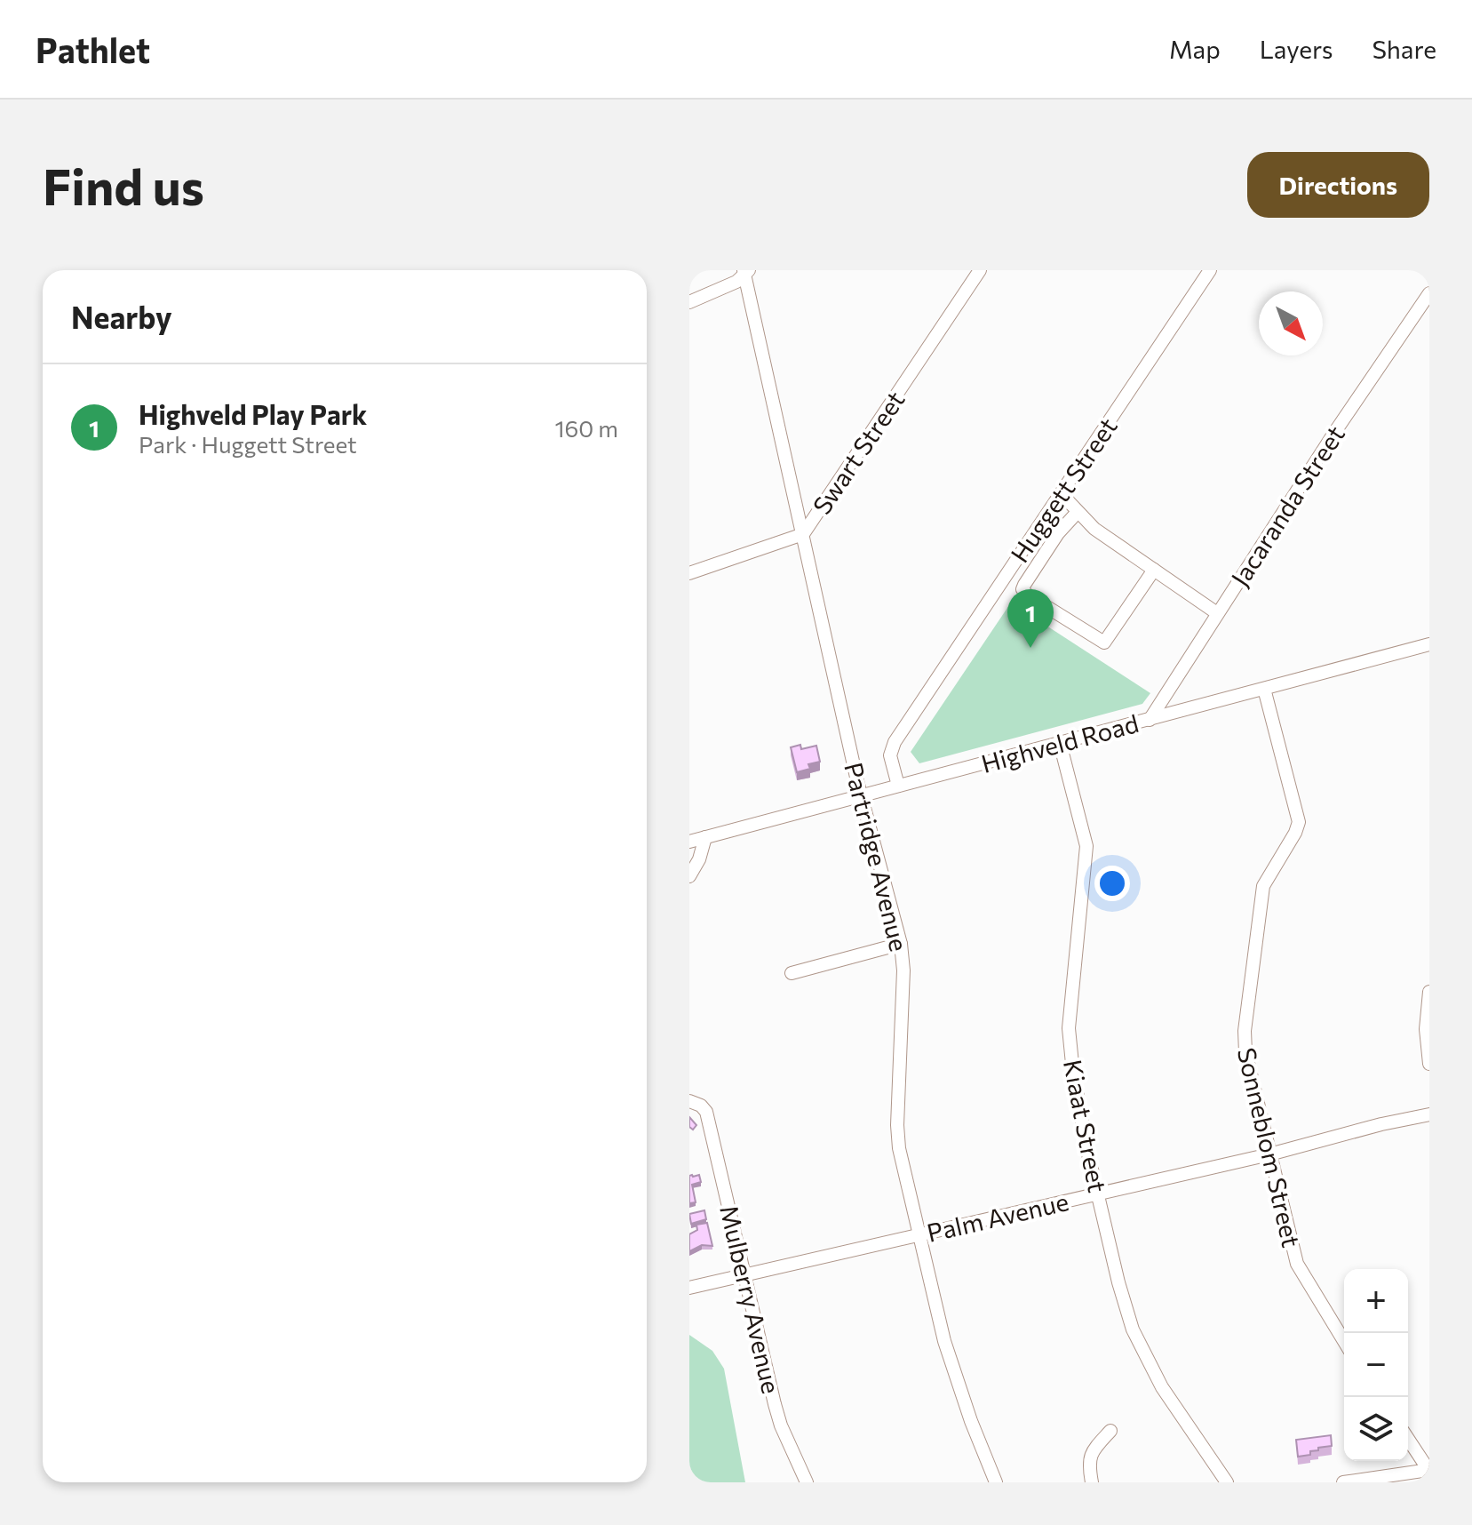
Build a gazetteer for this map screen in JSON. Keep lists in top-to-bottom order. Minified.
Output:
{"streets":{"street":["Swart Street","Huggett Street","Jacaranda Street","Highveld Road","Partridge Avenue","Kiaat Street","Sonneblom Street","Palm Avenue","Mulberry Avenue"]},"crossings":[["Swart Street","Partridge Avenue"],["Huggett Street","Highveld Road"],["Jacaranda Street","Highveld Road"],["Highveld Road","Partridge Avenue"],["Highveld Road","Kiaat Street"],["Highveld Road","Sonneblom Street"],["Partridge Avenue","Palm Avenue"],["Kiaat Street","Palm Avenue"],["Sonneblom Street","Palm Avenue"],["Palm Avenue","Mulberry Avenue"]],"north":"bottom right","page":{"header":"Pathlet","nav":["Map","Layers","Share"],"buttons":"Directions","title":"Find us","heading":"Nearby","list":[{"mark":"1","name":"Highveld Play Park","note":"Park · Huggett Street","value":"160 m"}],"pins":"1","map_buttons":["+","−"]}}
